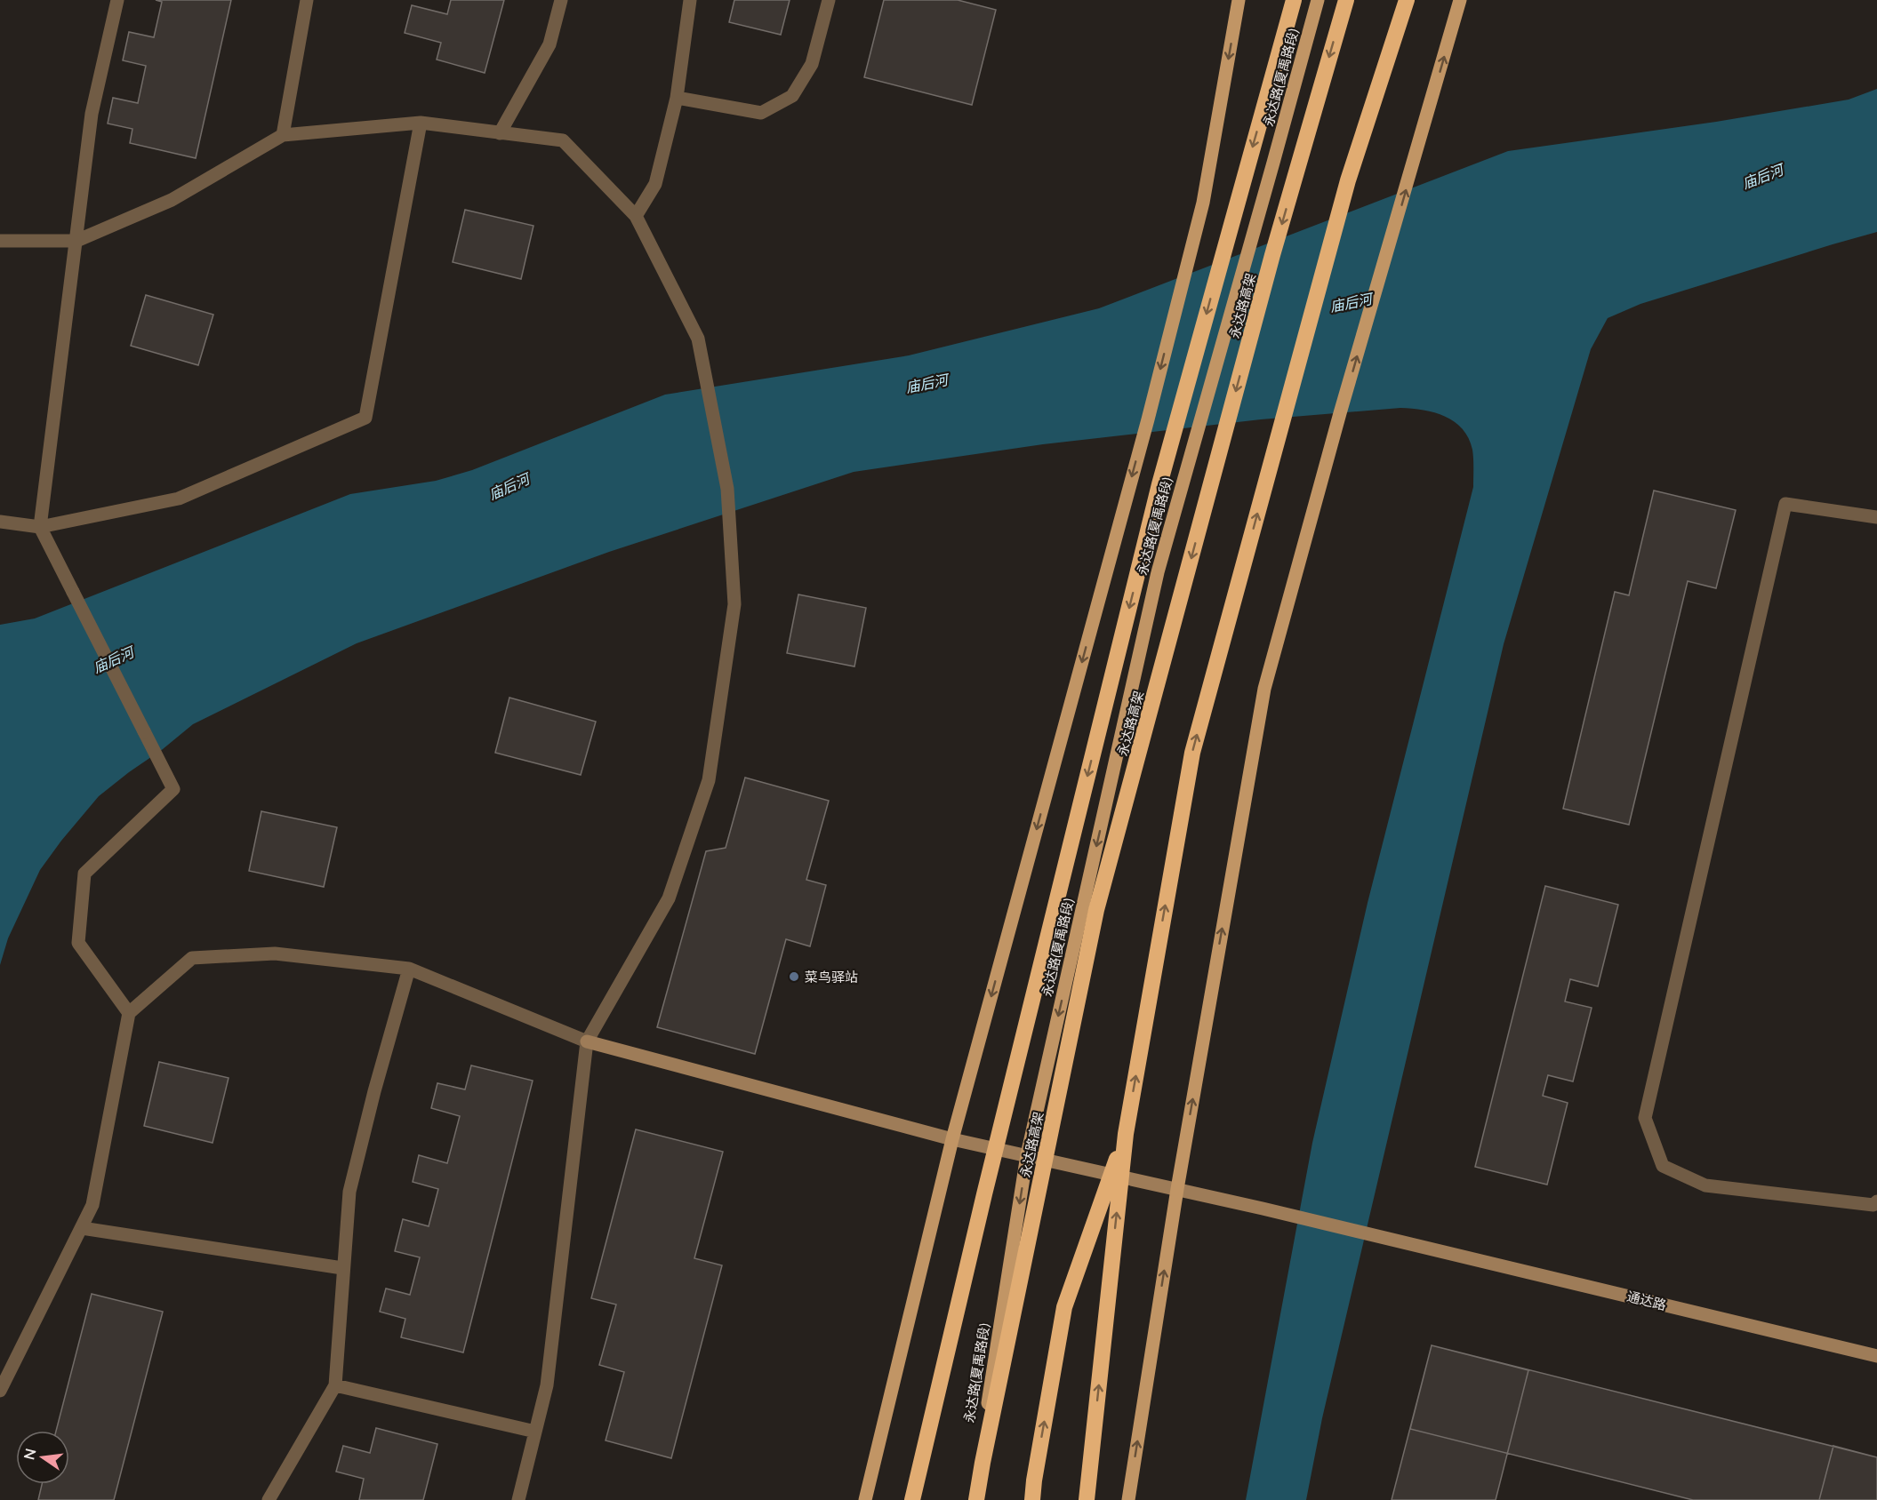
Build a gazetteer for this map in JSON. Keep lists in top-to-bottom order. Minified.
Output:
{"streets":{"highway":["永达路高架"],"main road":["永达路(夏禹路段)"],"street":["通达路"]},"crossings":[["永达路(夏禹路段)","通达路"]],"water":["庙后河"],"places":["菜鸟驿站"],"north":"left"}
